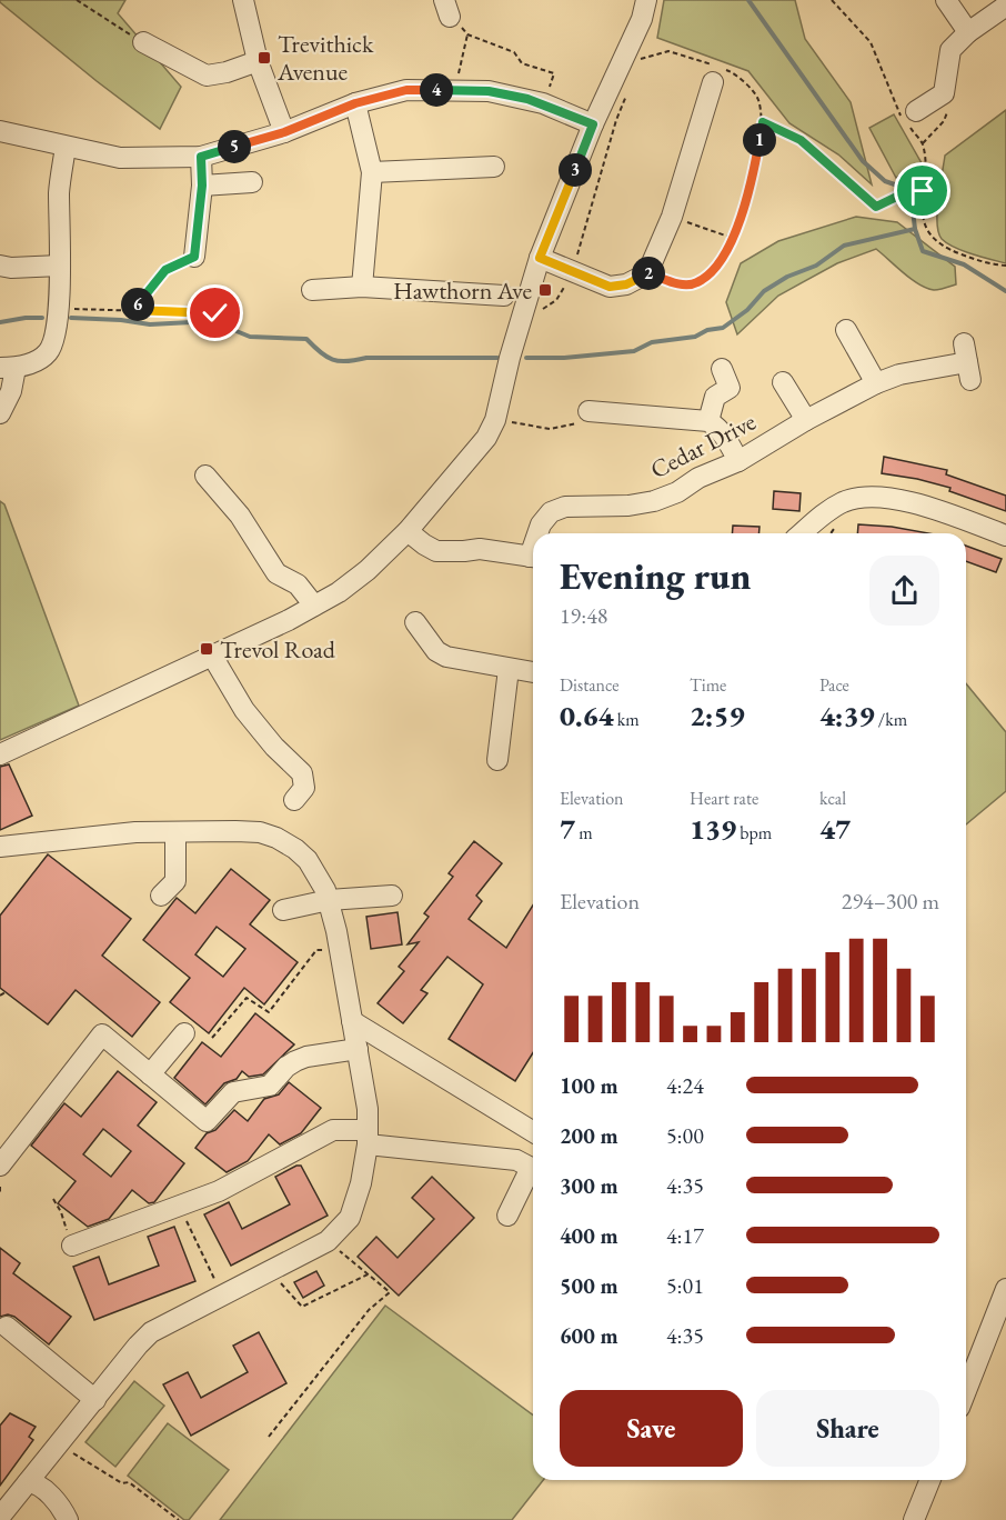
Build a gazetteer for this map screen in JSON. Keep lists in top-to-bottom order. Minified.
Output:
{"streets":{"street":["Cedar Drive"]},"places":{"transit":["Trevithick Avenue","Hawthorn Ave","Trevol Road"]},"page":{"pins":["4","1","5","3","2","6"],"heading":["Evening run","19:48"],"stats":[["Distance","0.64 km"],["Time","2:59"],["Pace","4:39 /km"],["Elevation","7 m"],["Heart rate","139 bpm"],["kcal","47"]],"chart":["Elevation","294–300 m"],"list":[{"name":"100 m","note":"4:24"},{"name":"200 m","note":"5:00"},{"name":"300 m","note":"4:35"},{"name":"400 m","note":"4:17"},{"name":"500 m","note":"5:01"},{"name":"600 m","note":"4:35"}],"buttons":["Save","Share"]}}
